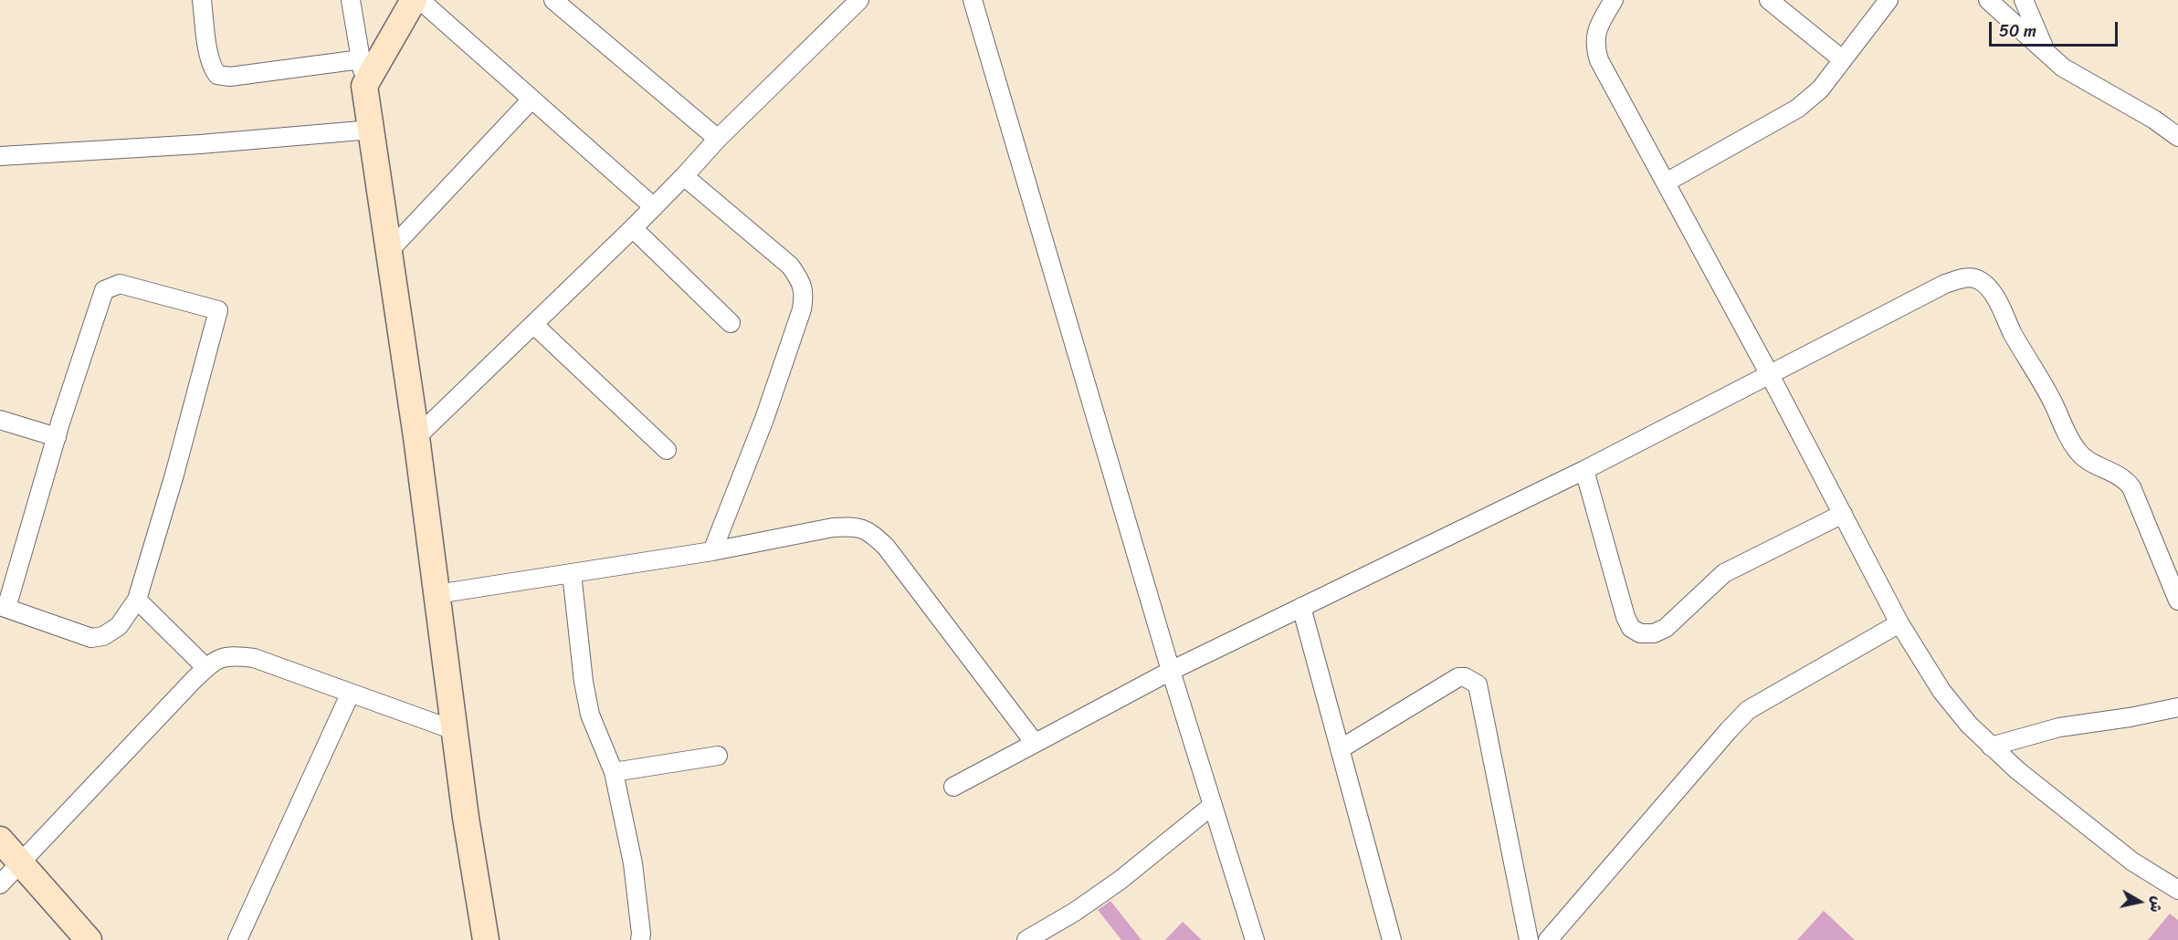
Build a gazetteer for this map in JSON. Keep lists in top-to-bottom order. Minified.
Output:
{"scale_bar":"50 m","north":"right"}
